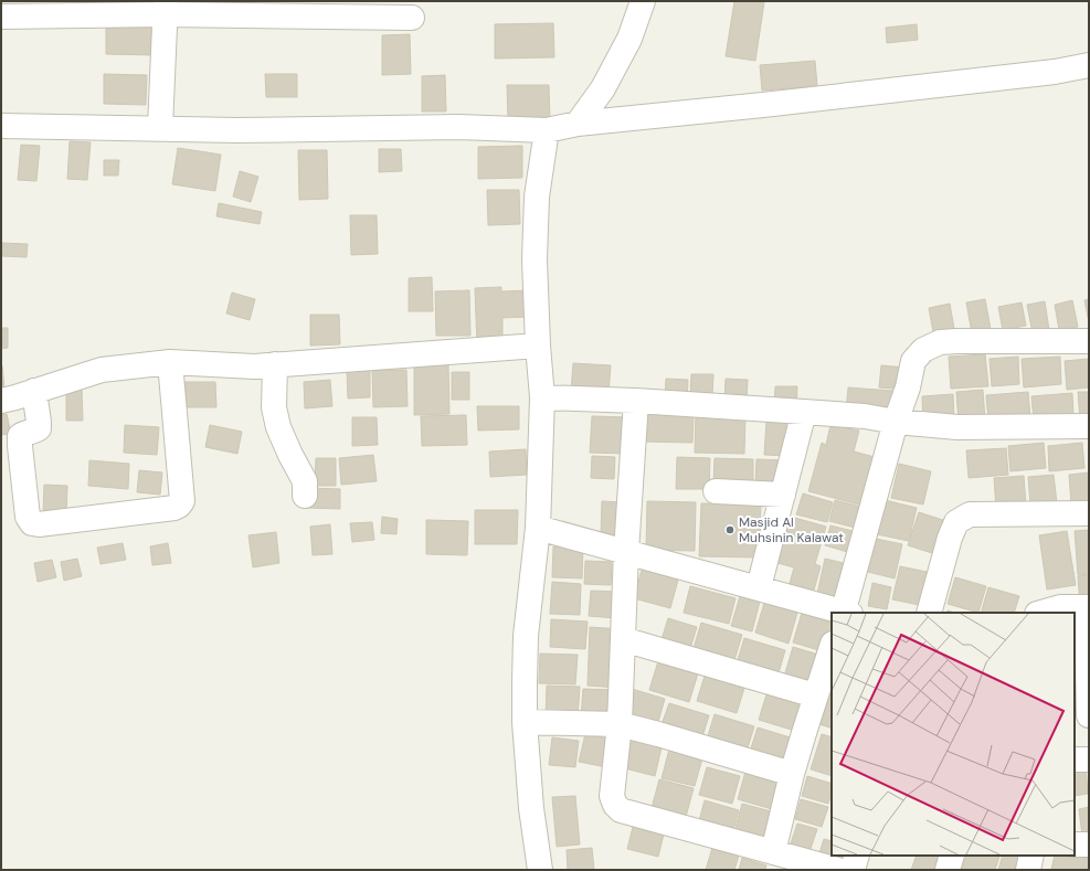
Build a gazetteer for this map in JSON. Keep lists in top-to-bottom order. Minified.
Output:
{"places":["Masjid Al Muhsinin Kalawat"]}
